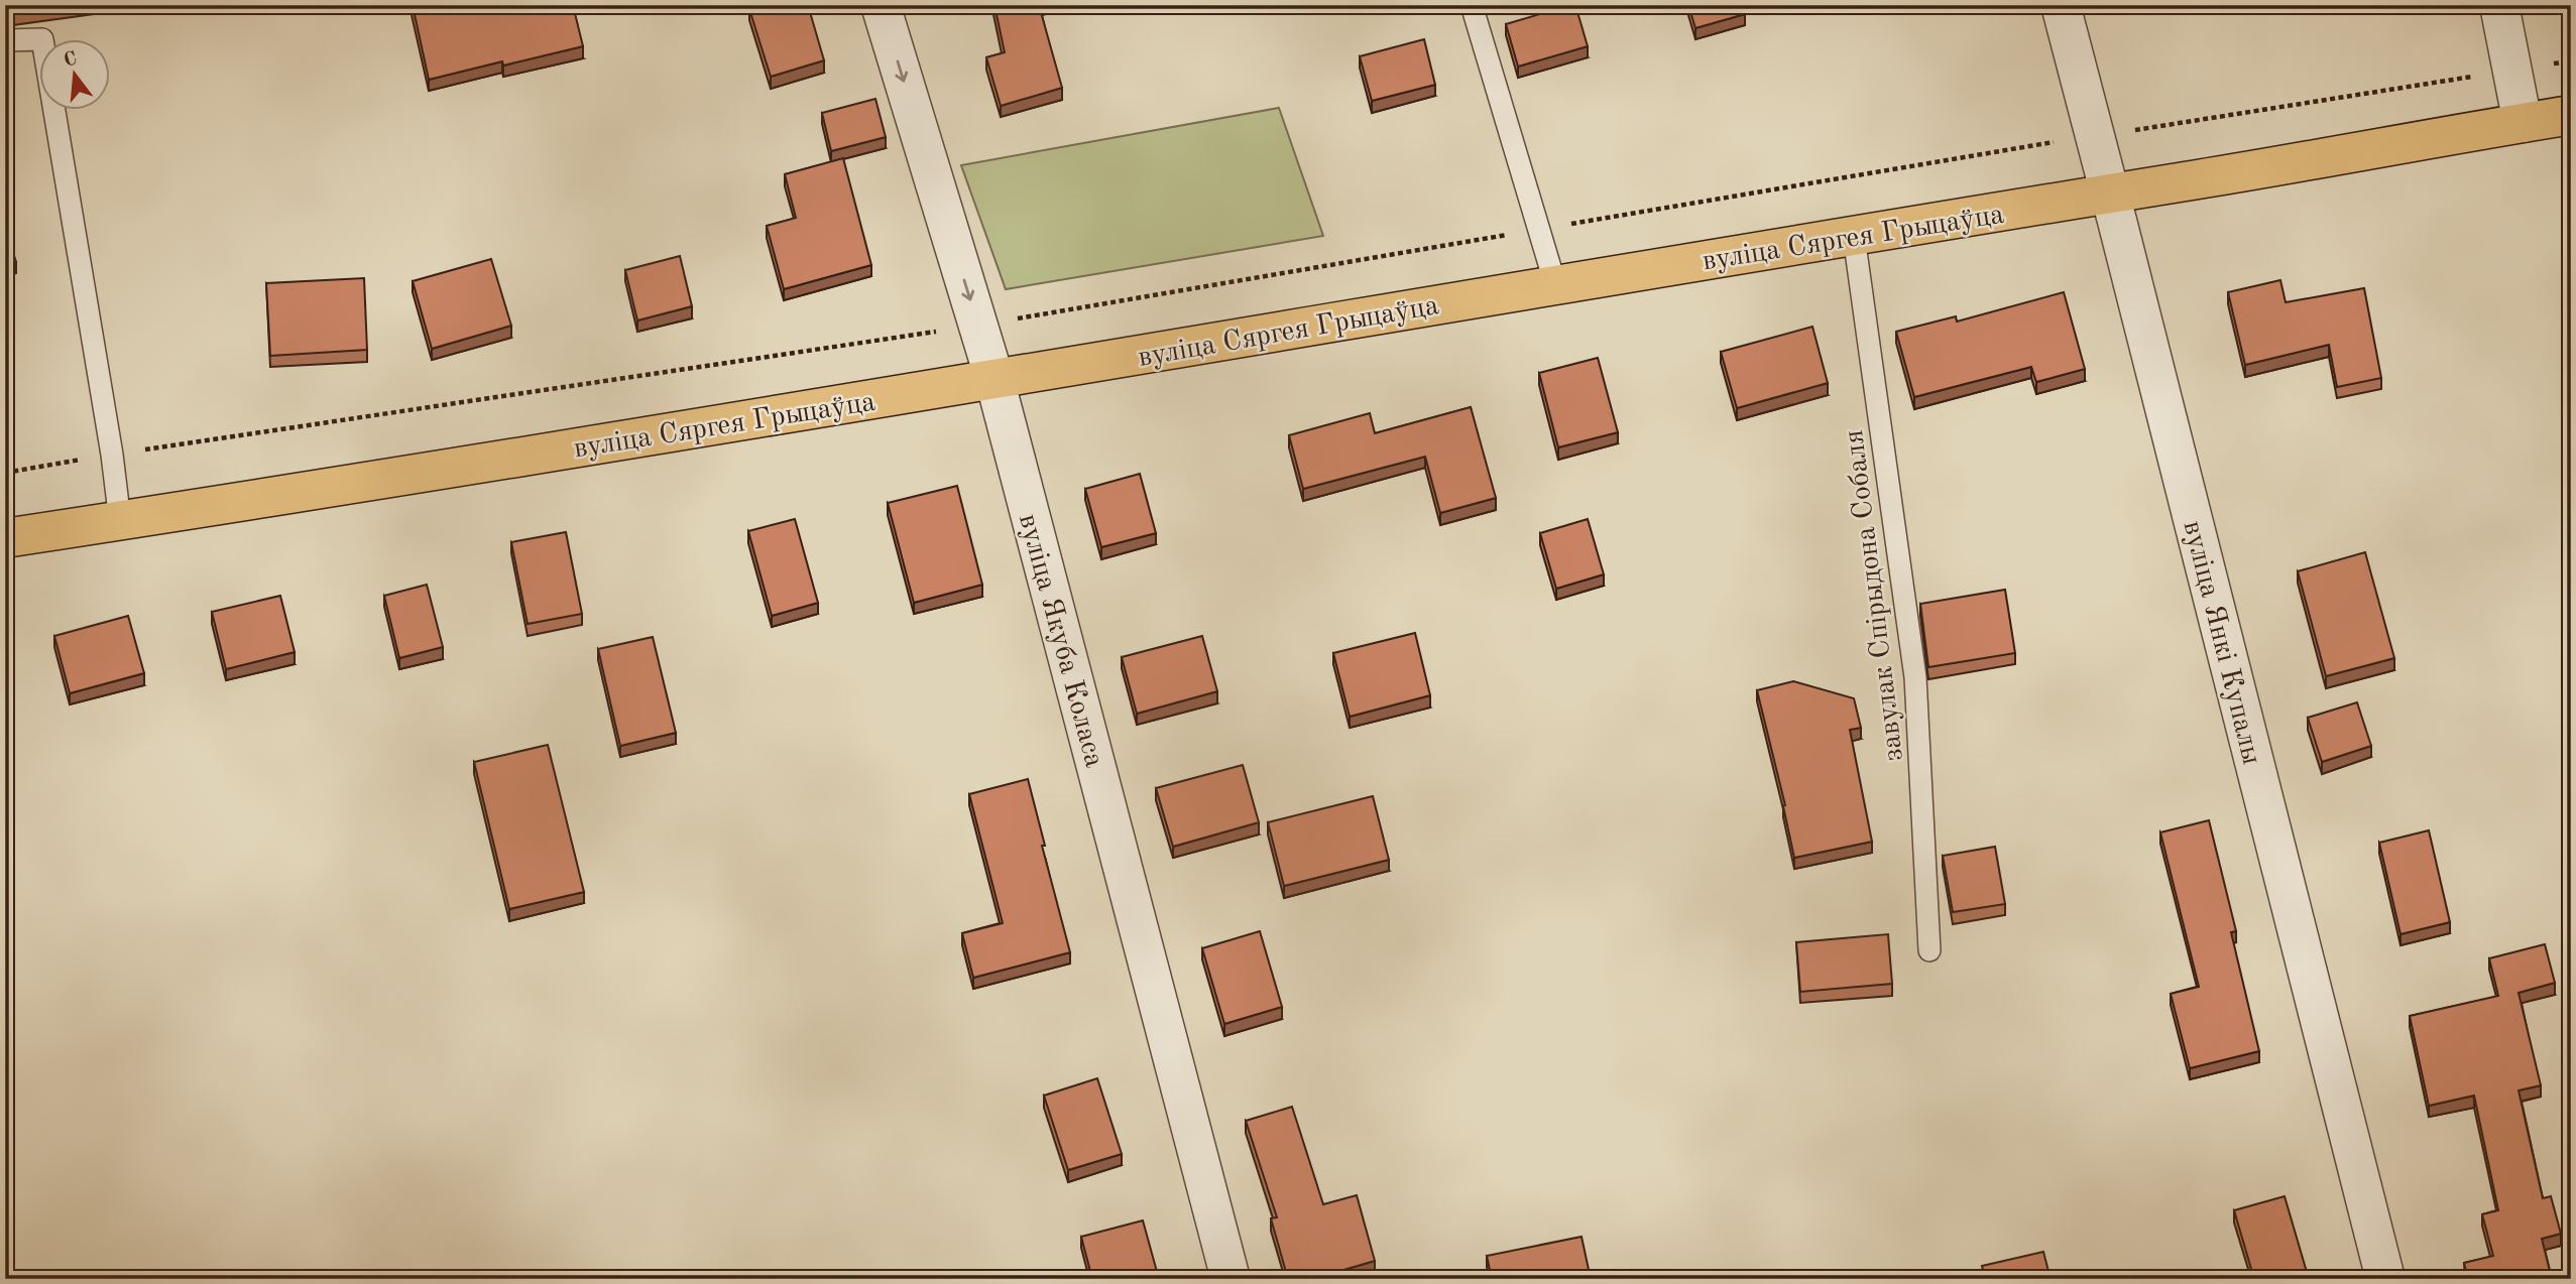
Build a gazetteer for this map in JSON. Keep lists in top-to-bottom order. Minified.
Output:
{"streets":{"main road":["вуліца Сяргея Грыцаўца"],"street":["вуліца Якуба Коласа","вуліца Янкі Купалы"],"lane":["завулак Спірыдона Собаля"]},"crossings":[["вуліца Сяргея Грыцаўца","завулак Спірыдона Собаля"],["вуліца Сяргея Грыцаўца","вуліца Якуба Коласа"],["вуліца Сяргея Грыцаўца","вуліца Янкі Купалы"]],"north":"top"}
